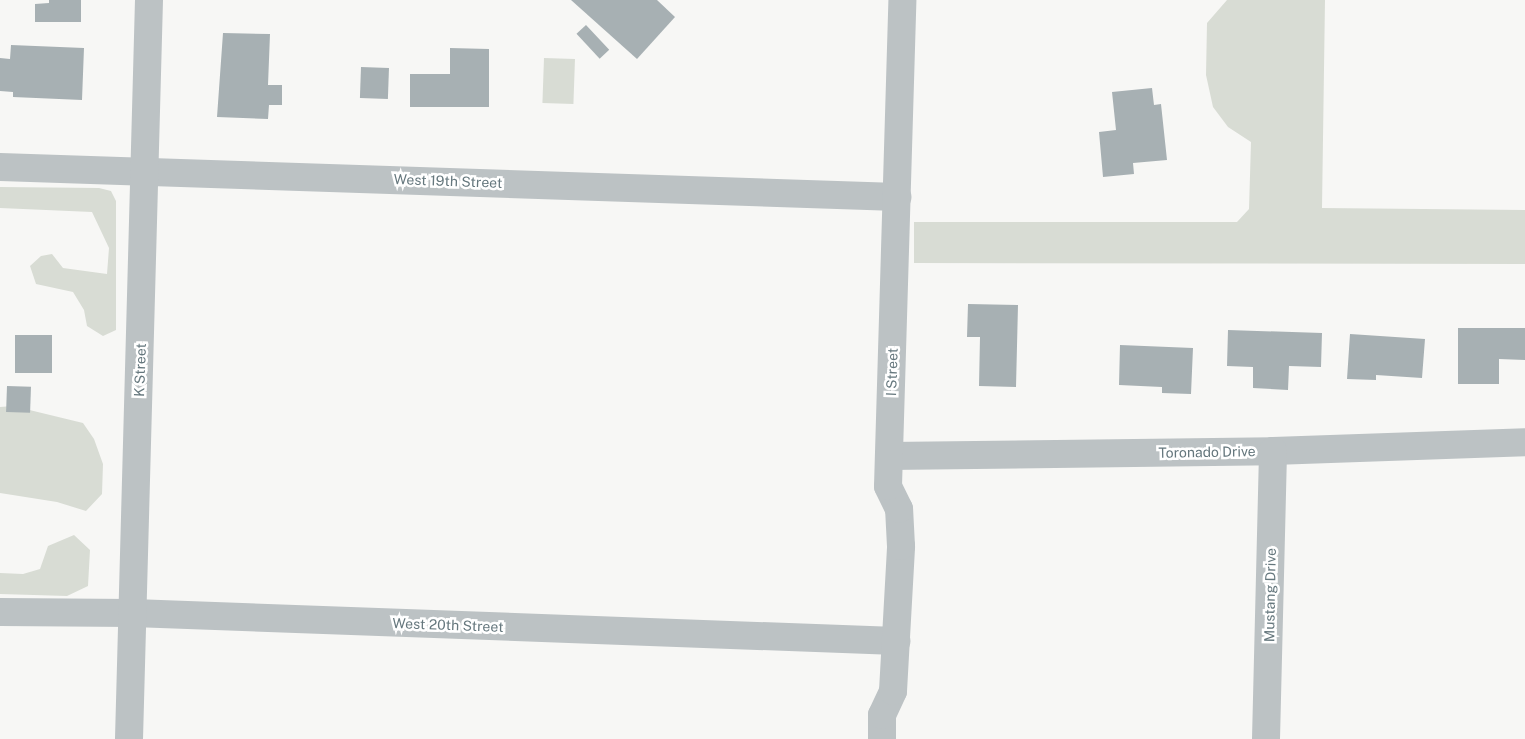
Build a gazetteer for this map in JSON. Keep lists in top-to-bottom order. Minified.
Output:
{"streets":{"street":["West 19th Street","K Street","I Street","Toronado Drive","Mustang Drive","West 20th Street"]},"crossings":[["West 19th Street","K Street"],["West 19th Street","I Street"],["K Street","West 20th Street"],["I Street","Toronado Drive"],["I Street","West 20th Street"],["Toronado Drive","Mustang Drive"]]}
